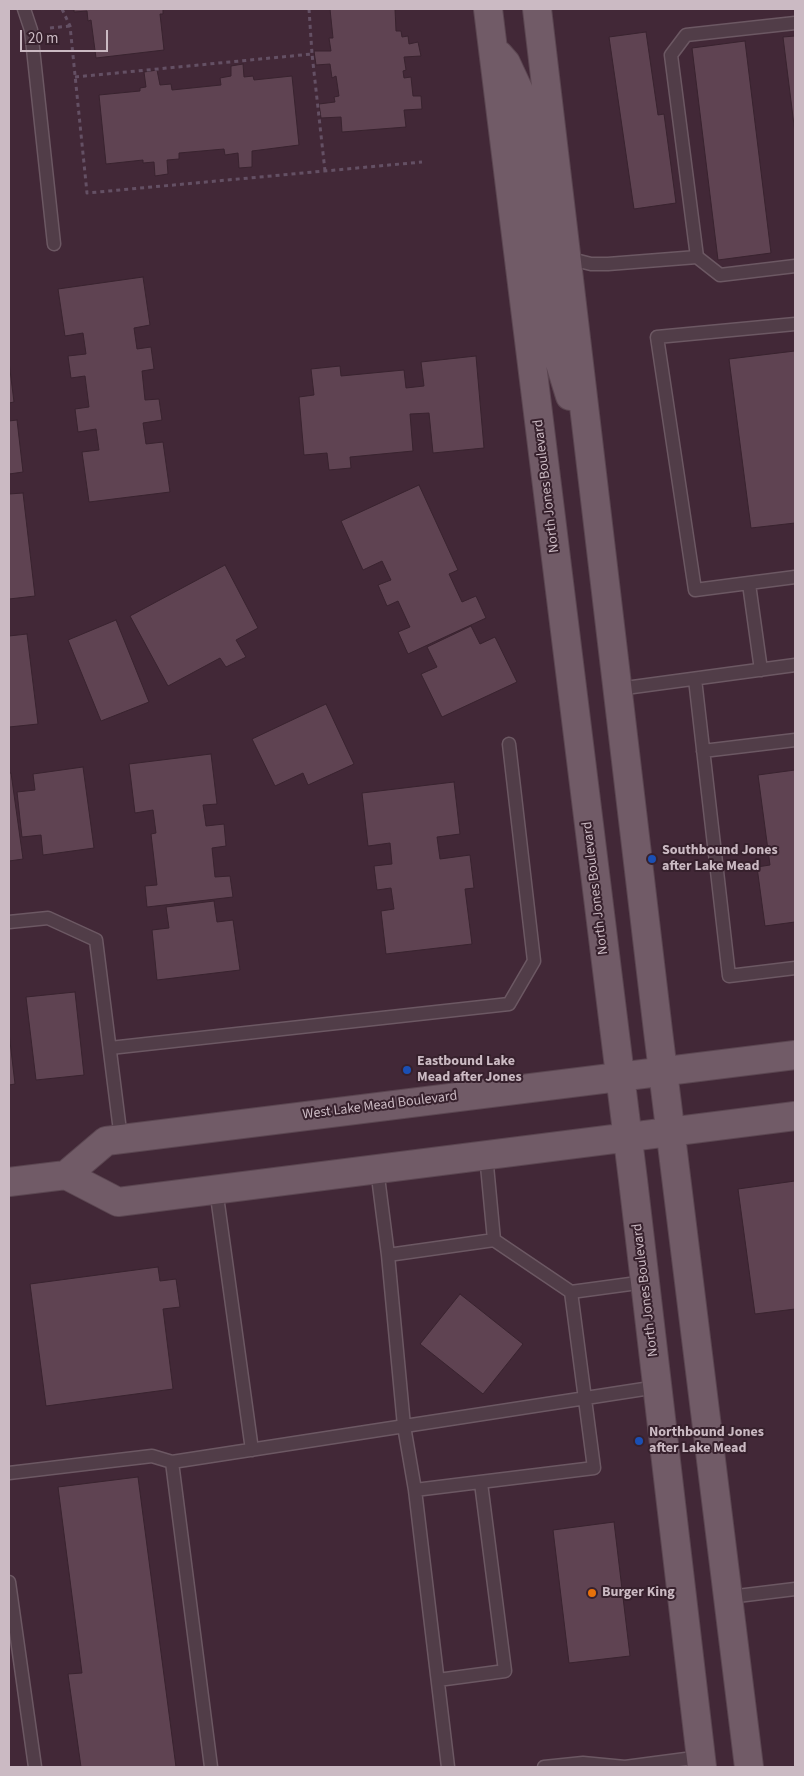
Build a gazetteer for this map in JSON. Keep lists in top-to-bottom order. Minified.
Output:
{"streets":{"main road":["North Jones Boulevard","West Lake Mead Boulevard"]},"crossings":[["North Jones Boulevard","West Lake Mead Boulevard"]],"places":["Southbound Jones after Lake Mead","Eastbound Lake Mead after Jones","Northbound Jones after Lake Mead","Burger King"],"scale_bar":"20 m"}
